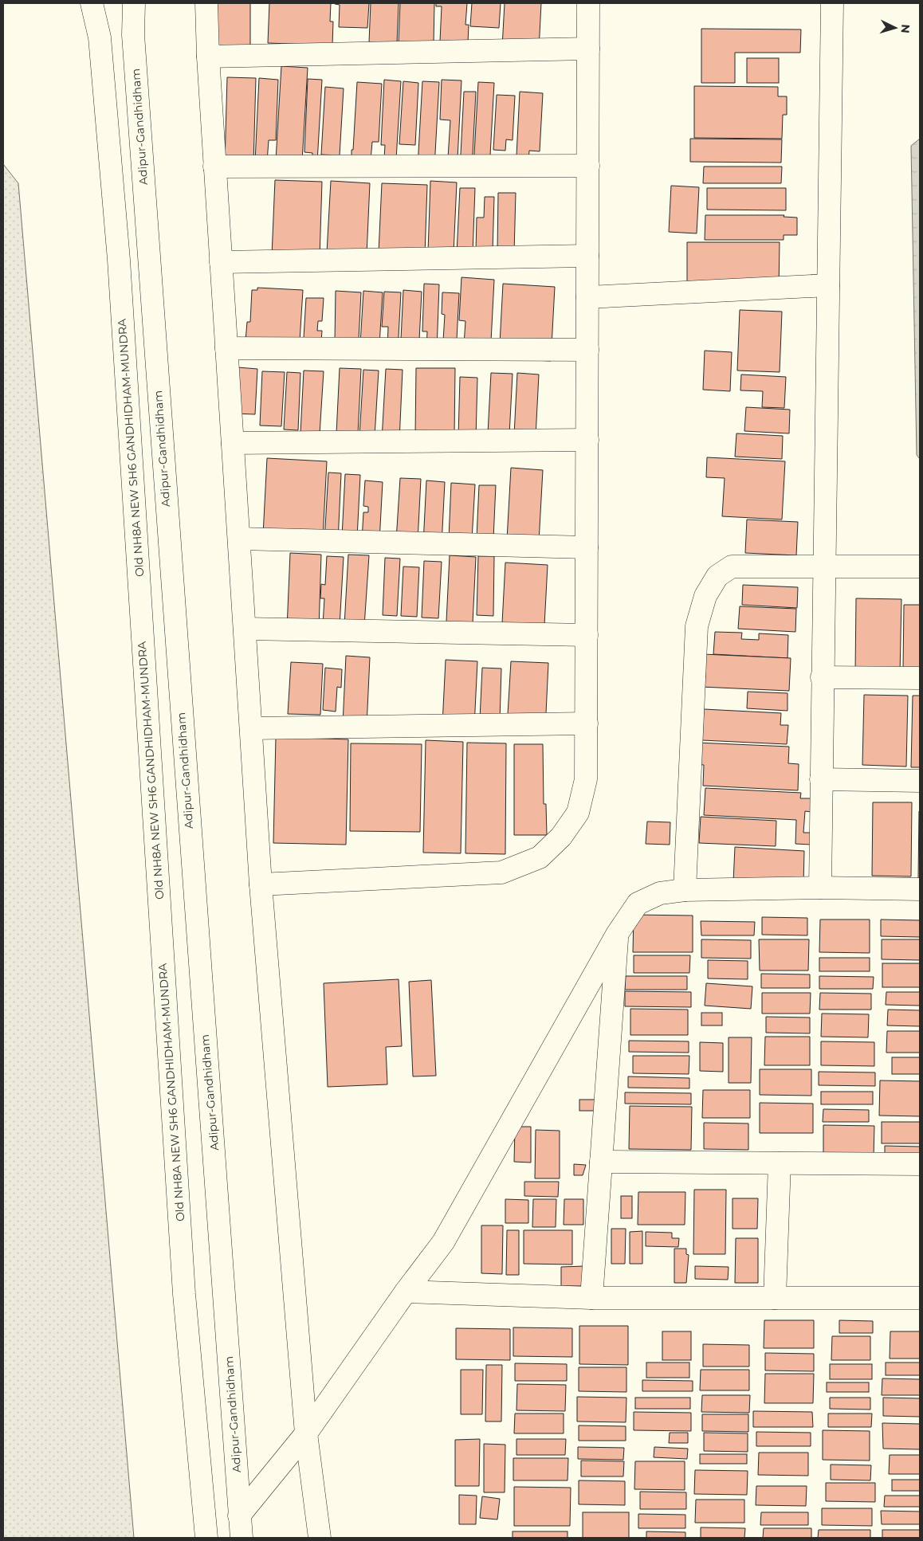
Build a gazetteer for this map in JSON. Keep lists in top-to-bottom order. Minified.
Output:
{"streets":{"street":["Adipur-Gandhidham","Old NH8A NEW SH6 GANDHIDHAM-MUNDRA"]},"north":"right"}
